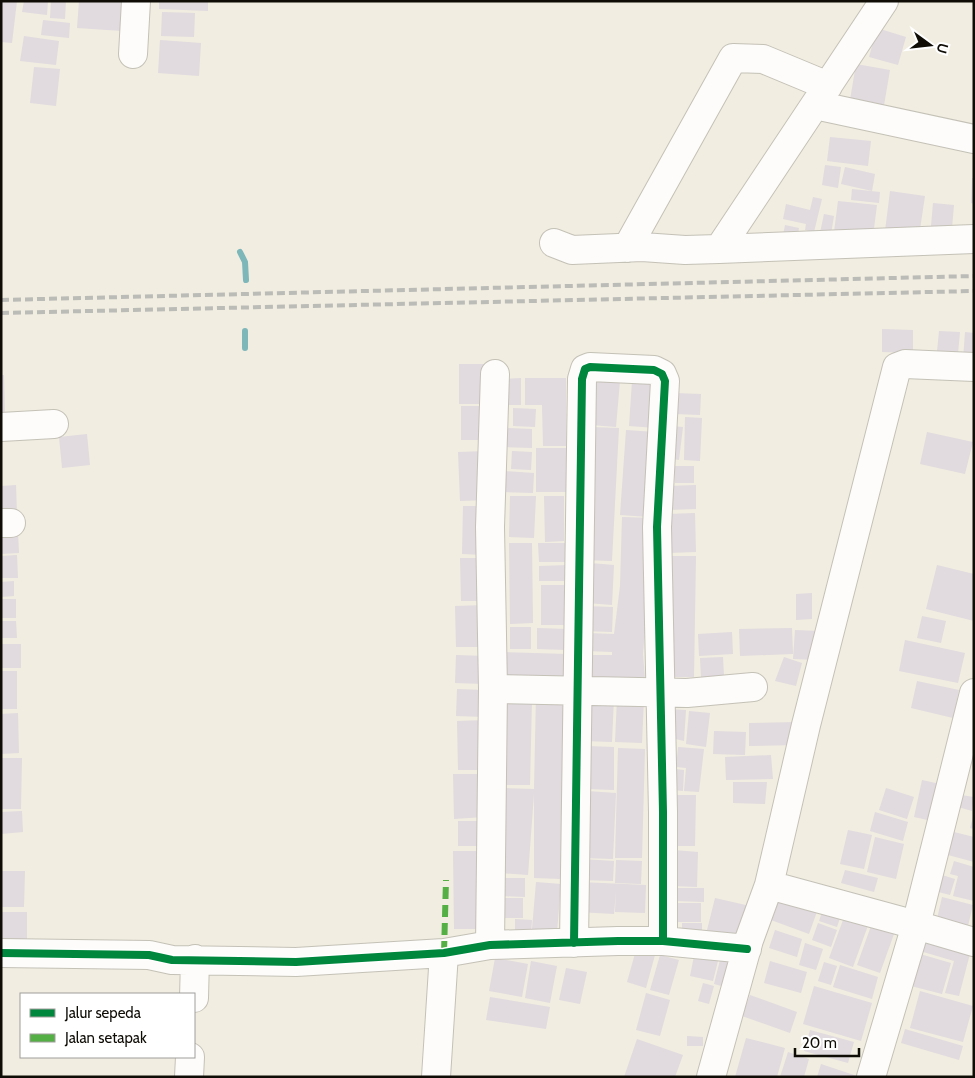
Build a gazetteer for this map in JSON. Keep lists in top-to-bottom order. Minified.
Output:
{"legend":["Jalur sepeda","Jalan setapak"],"scale_bar":"20 m","north":"right"}
